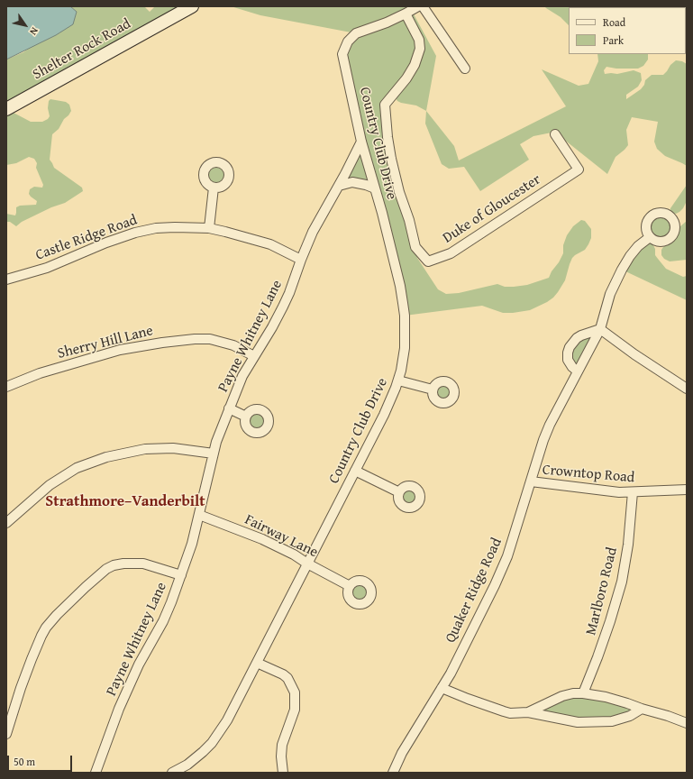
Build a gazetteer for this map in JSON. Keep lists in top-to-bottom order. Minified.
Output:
{"streets":{"main road":["Shelter Rock Road"],"street":["Country Club Drive","Duke of Gloucester","Castle Ridge Road","Payne Whitney Lane","Sherry Hill Lane","Crowntop Road","Fairway Lane","Quaker Ridge Road","Marlboro Road"]},"crossings":[["Country Club Drive","Duke of Gloucester"],["Country Club Drive","Payne Whitney Lane"],["Country Club Drive","Fairway Lane"],["Castle Ridge Road","Payne Whitney Lane"],["Payne Whitney Lane","Sherry Hill Lane"],["Payne Whitney Lane","Fairway Lane"],["Crowntop Road","Quaker Ridge Road"],["Crowntop Road","Marlboro Road"]],"districts":["Strathmore–Vanderbilt"],"legend":["Road","Park"],"scale_bar":"50 m","north":"bottom right"}
